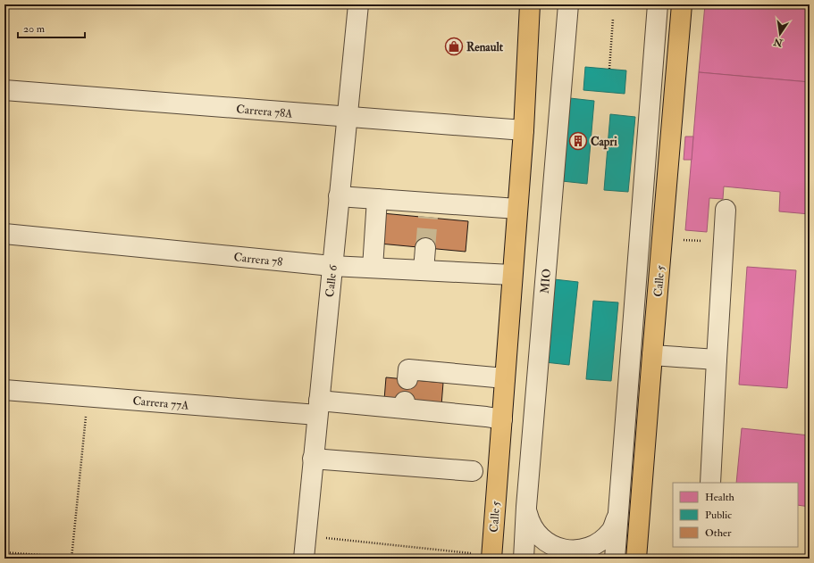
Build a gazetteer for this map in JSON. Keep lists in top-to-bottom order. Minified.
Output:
{"streets":{"main road":["Calle 5"],"street":["Carrera 78A","Carrera 78","Calle 6","MIO","Carrera 77A"]},"crossings":[["Carrera 78A","Calle 6"],["Carrera 78A","Calle 5"],["Carrera 78","Calle 6"],["Carrera 78","Calle 5"],["Calle 6","Carrera 77A"],["Calle 5","Carrera 77A"]],"places":{"shop":["Renault"],"building":["Capri"]},"legend":["Health","Public","Other"],"scale_bar":"20 m","north":"bottom"}
